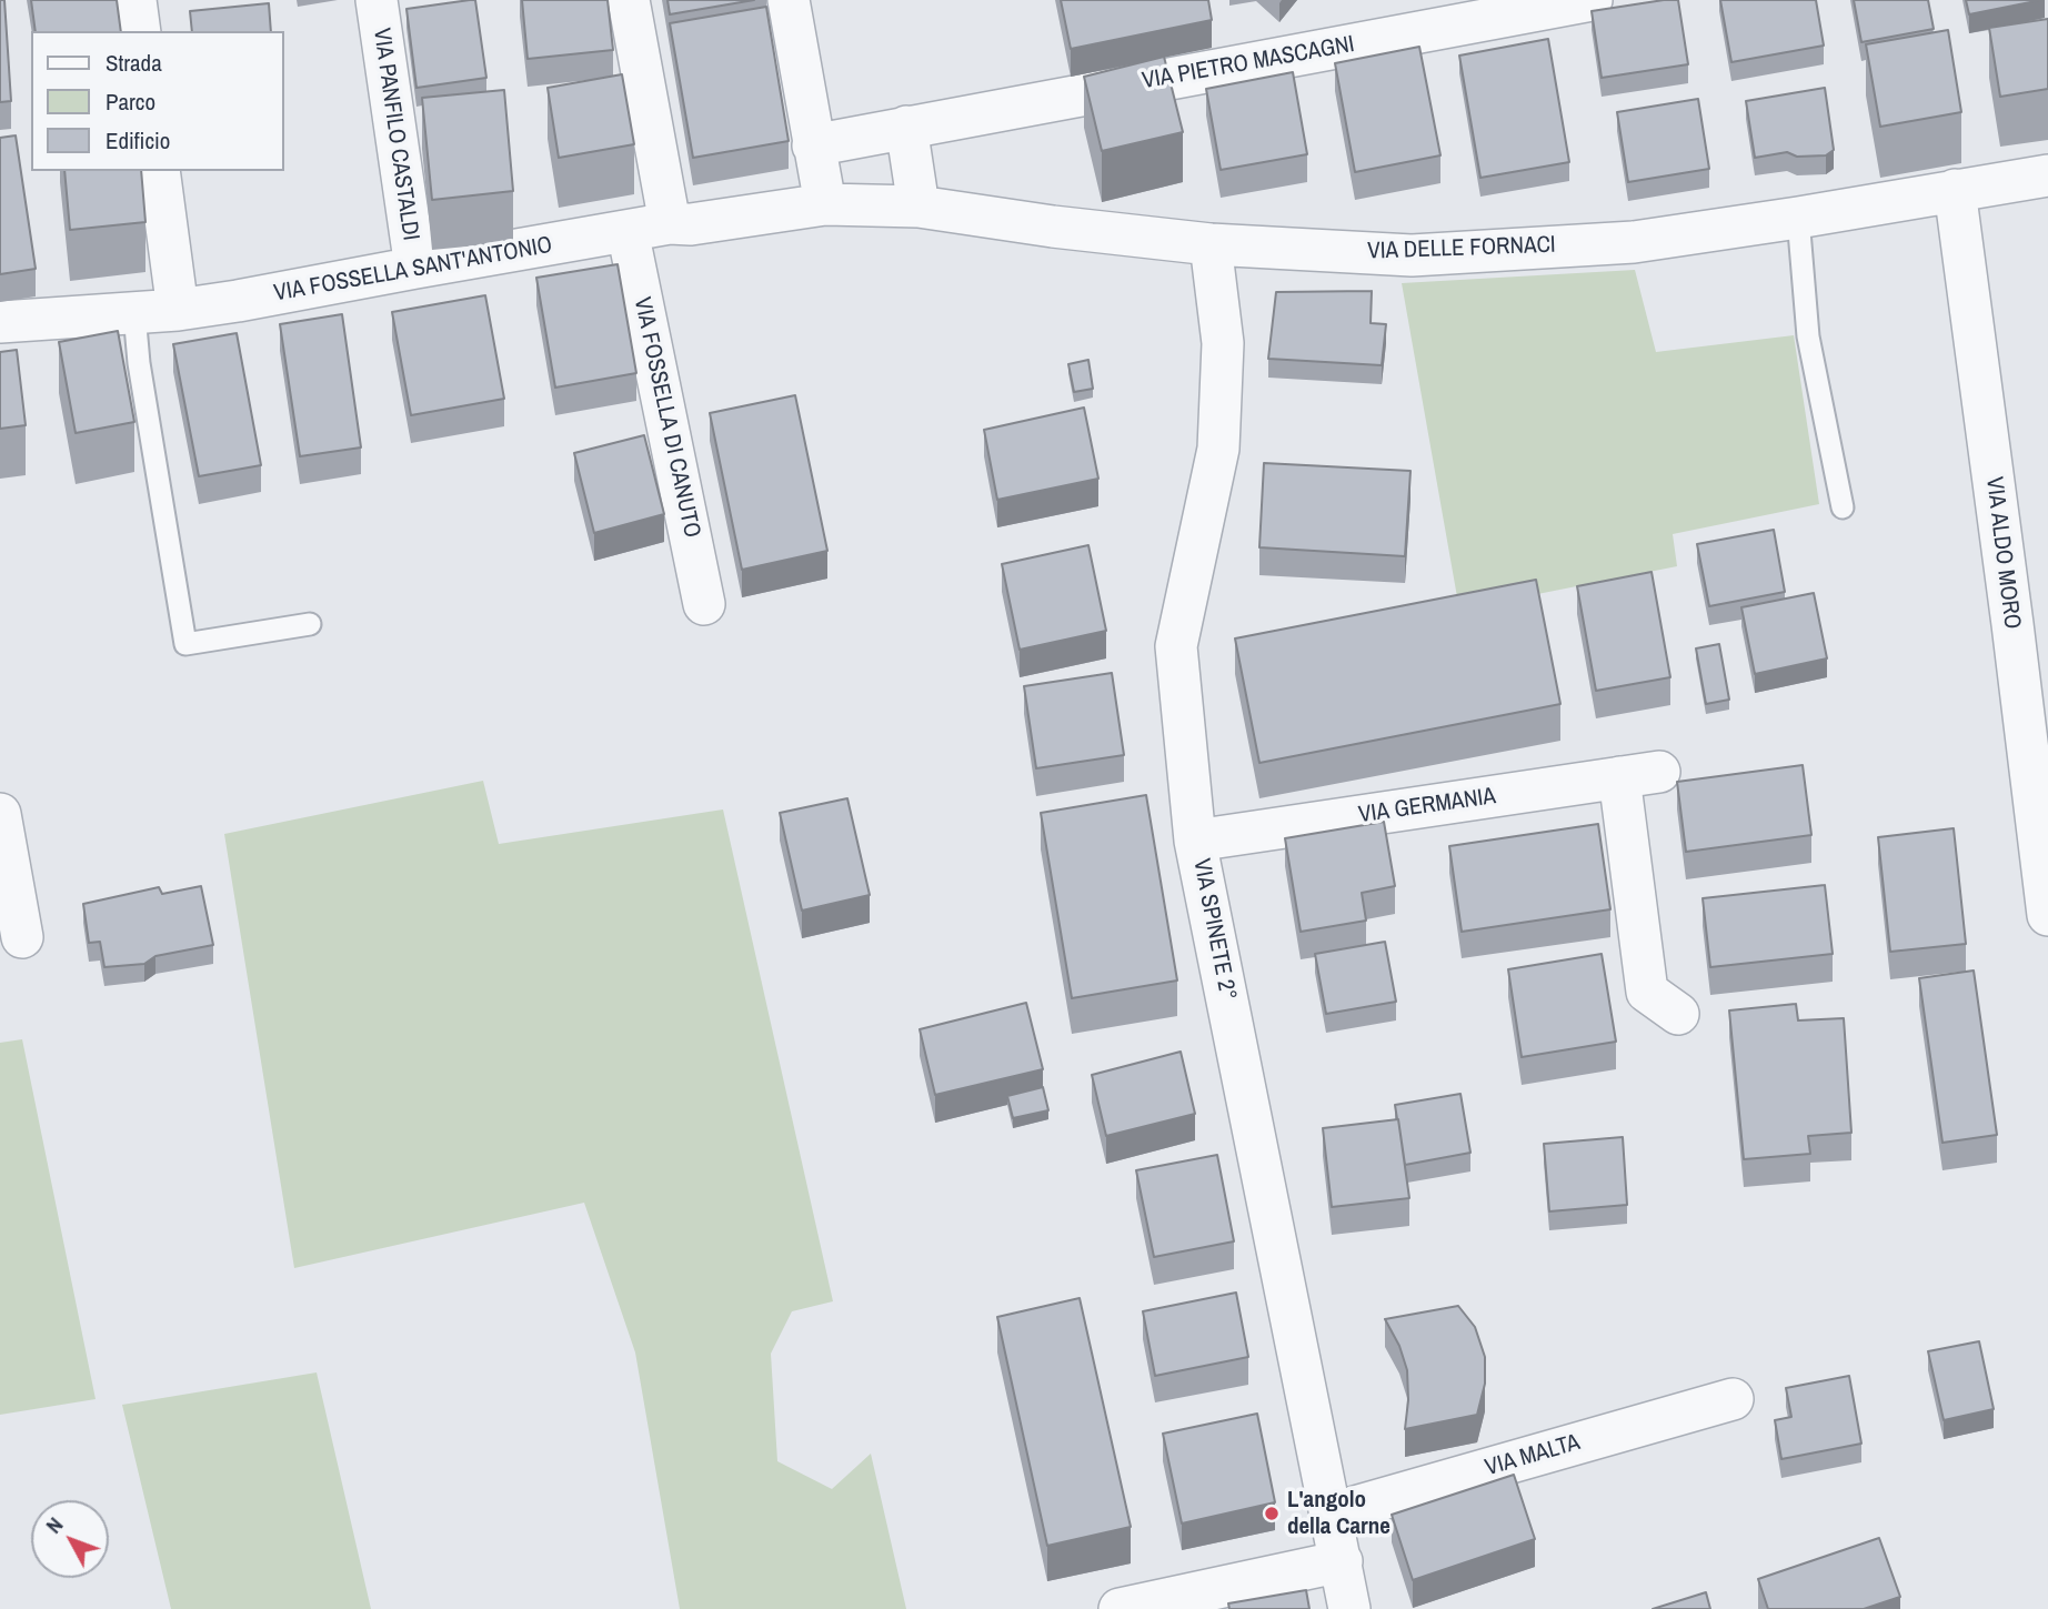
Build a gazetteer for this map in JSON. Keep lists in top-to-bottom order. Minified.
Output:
{"streets":{"street":["VIA PIETRO MASCAGNI","VIA PANFILO CASTALDI","VIA DELLE FORNACI","VIA FOSSELLA SANT'ANTONIO","VIA FOSSELLA DI CANUTO","VIA ALDO MORO","VIA GERMANIA","VIA SPINETE 2°","VIA MALTA"]},"crossings":[["VIA PANFILO CASTALDI","VIA FOSSELLA SANT'ANTONIO"],["VIA DELLE FORNACI","VIA FOSSELLA SANT'ANTONIO"],["VIA DELLE FORNACI","VIA ALDO MORO"],["VIA DELLE FORNACI","VIA SPINETE 2°"],["VIA FOSSELLA SANT'ANTONIO","VIA FOSSELLA DI CANUTO"],["VIA GERMANIA","VIA SPINETE 2°"],["VIA SPINETE 2°","VIA MALTA"]],"places":["L'angolo della Carne"],"legend":["Strada","Parco","Edificio"],"north":"top left"}
